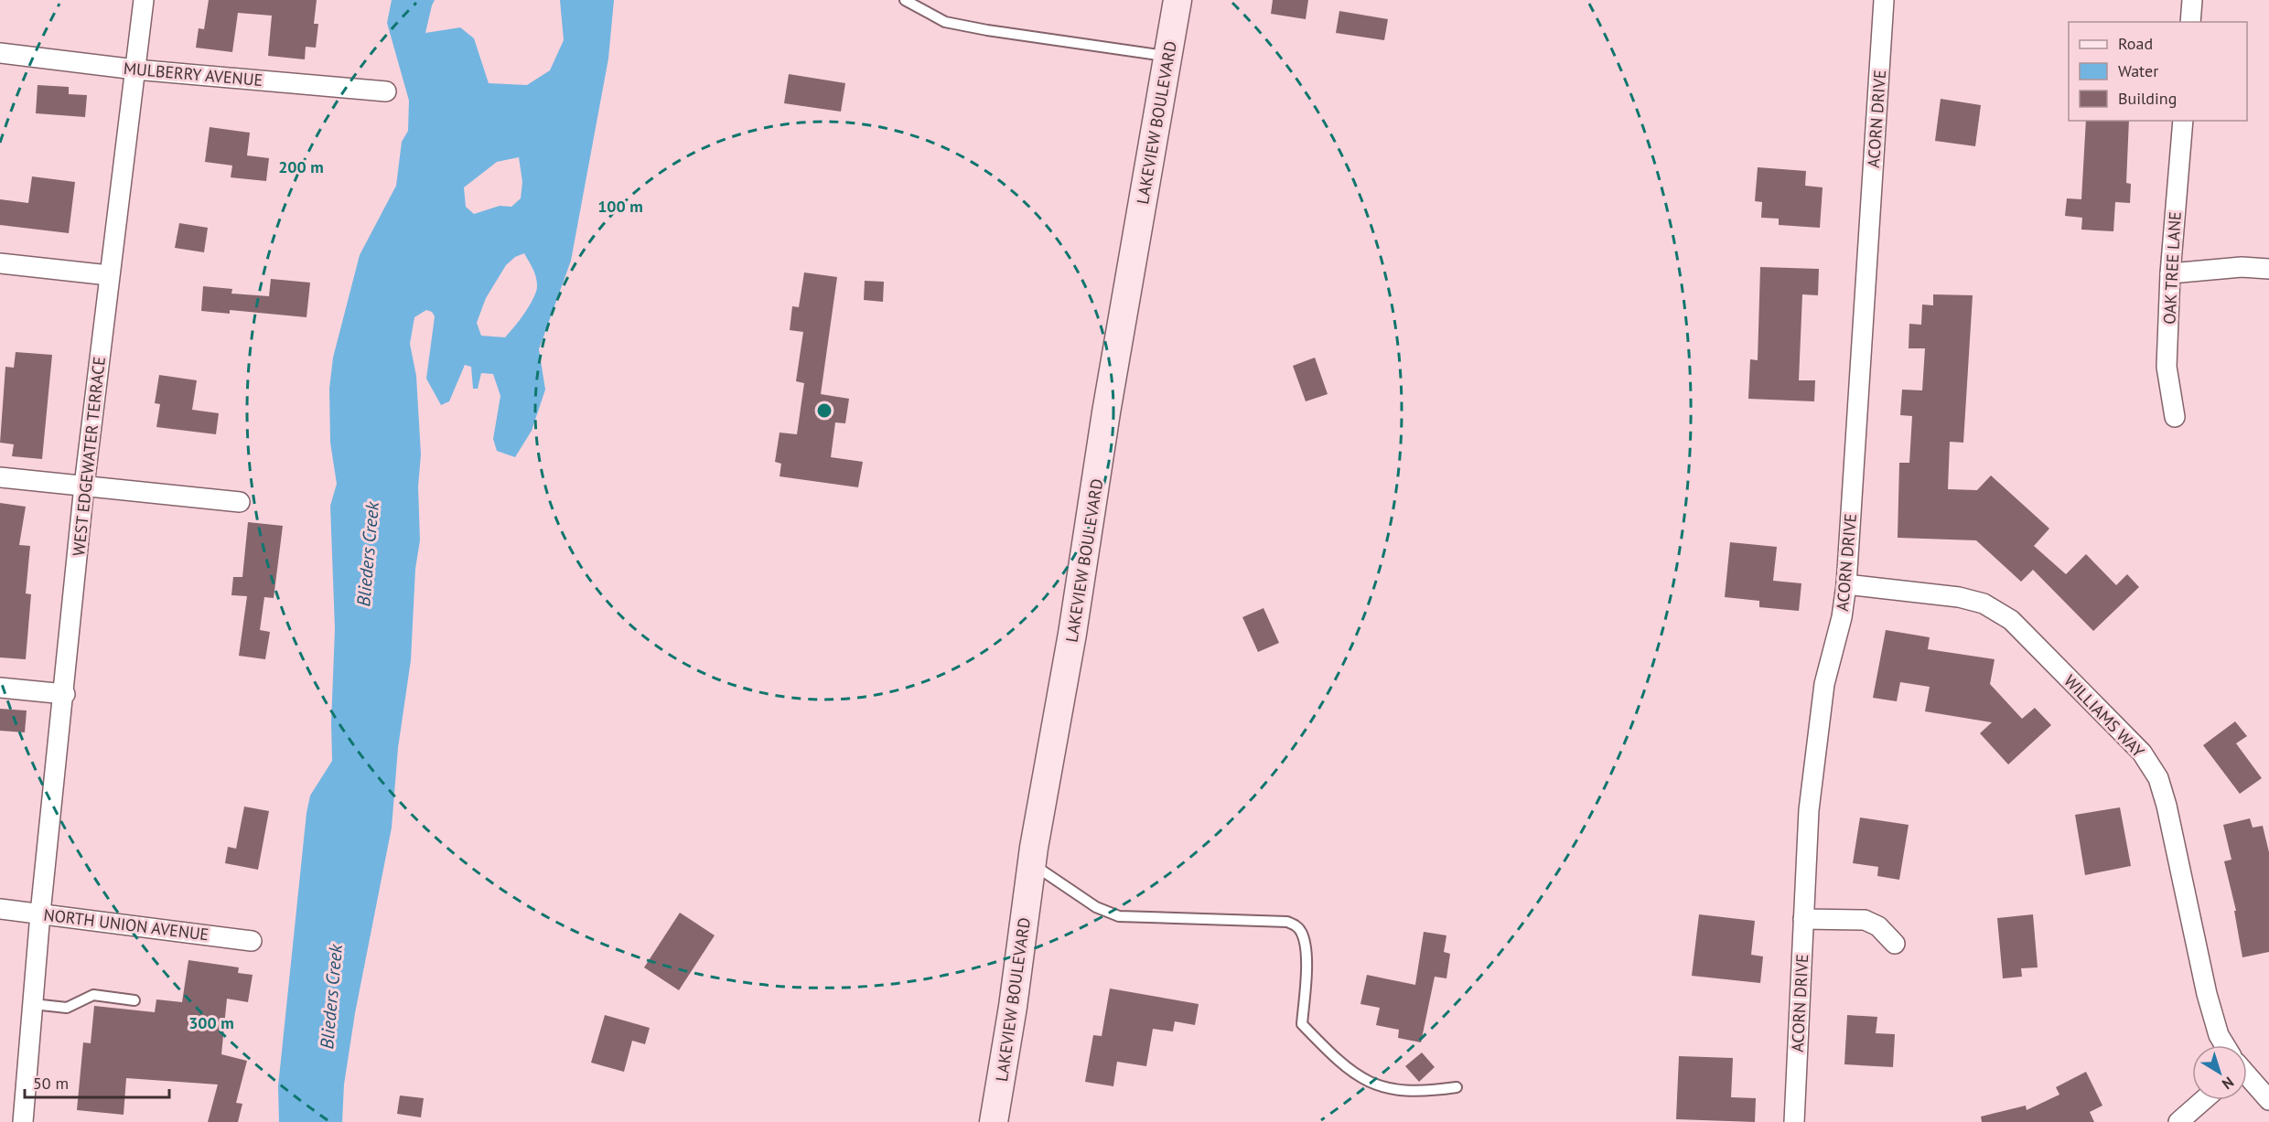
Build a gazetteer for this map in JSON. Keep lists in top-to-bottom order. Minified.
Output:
{"streets":{"street":["MULBERRY AVENUE","ACORN DRIVE","LAKEVIEW BOULEVARD","OAK TREE LANE","WEST EDGEWATER TERRACE","WILLIAMS WAY","NORTH UNION AVENUE"]},"crossings":[["MULBERRY AVENUE","WEST EDGEWATER TERRACE"],["ACORN DRIVE","WILLIAMS WAY"],["WEST EDGEWATER TERRACE","NORTH UNION AVENUE"]],"water":["Blieders Creek"],"legend":["Road","Water","Building"],"scale_bar":"50 m","north":"bottom right","rings":["200 m","100 m","300 m"]}
